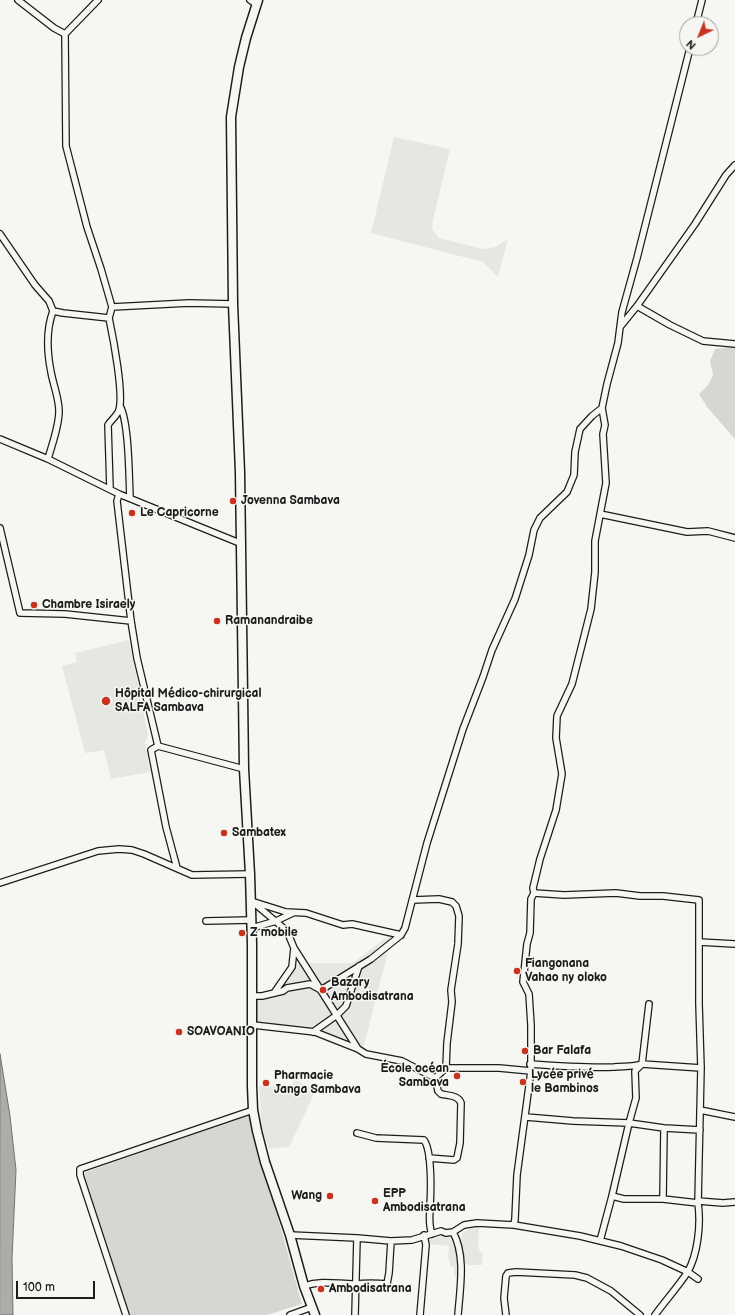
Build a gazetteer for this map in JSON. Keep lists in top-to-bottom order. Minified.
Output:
{"places":["Jovenna Sambava","Le Capricorne","Chambre Isiraely","Ramanandraibe","Hôpital Médico-chirurgical SALFA Sambava","Sambatex","Z mobile","Fiangonana Vahao ny oloko","Bazary Ambodisatrana","SOAVOANIO","Bar Falafa","École océan Sambava","Lycée privé le Bambinos","Pharmacie Janga Sambava","Wang","EPP Ambodisatrana","Ambodisatrana"],"scale_bar":"100 m","north":"bottom left"}
